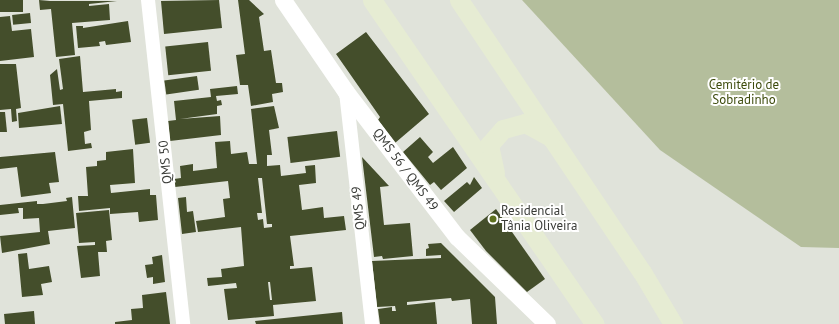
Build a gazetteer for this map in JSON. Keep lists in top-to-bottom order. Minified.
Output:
{"streets":{"street":["QMS 50","QMS 56 / QMS 49","QMS 49"]},"crossings":[["QMS 56 / QMS 49","QMS 49"]],"parks":["Cemitério de Sobradinho"],"places":["Residencial Tânia Oliveira"]}
